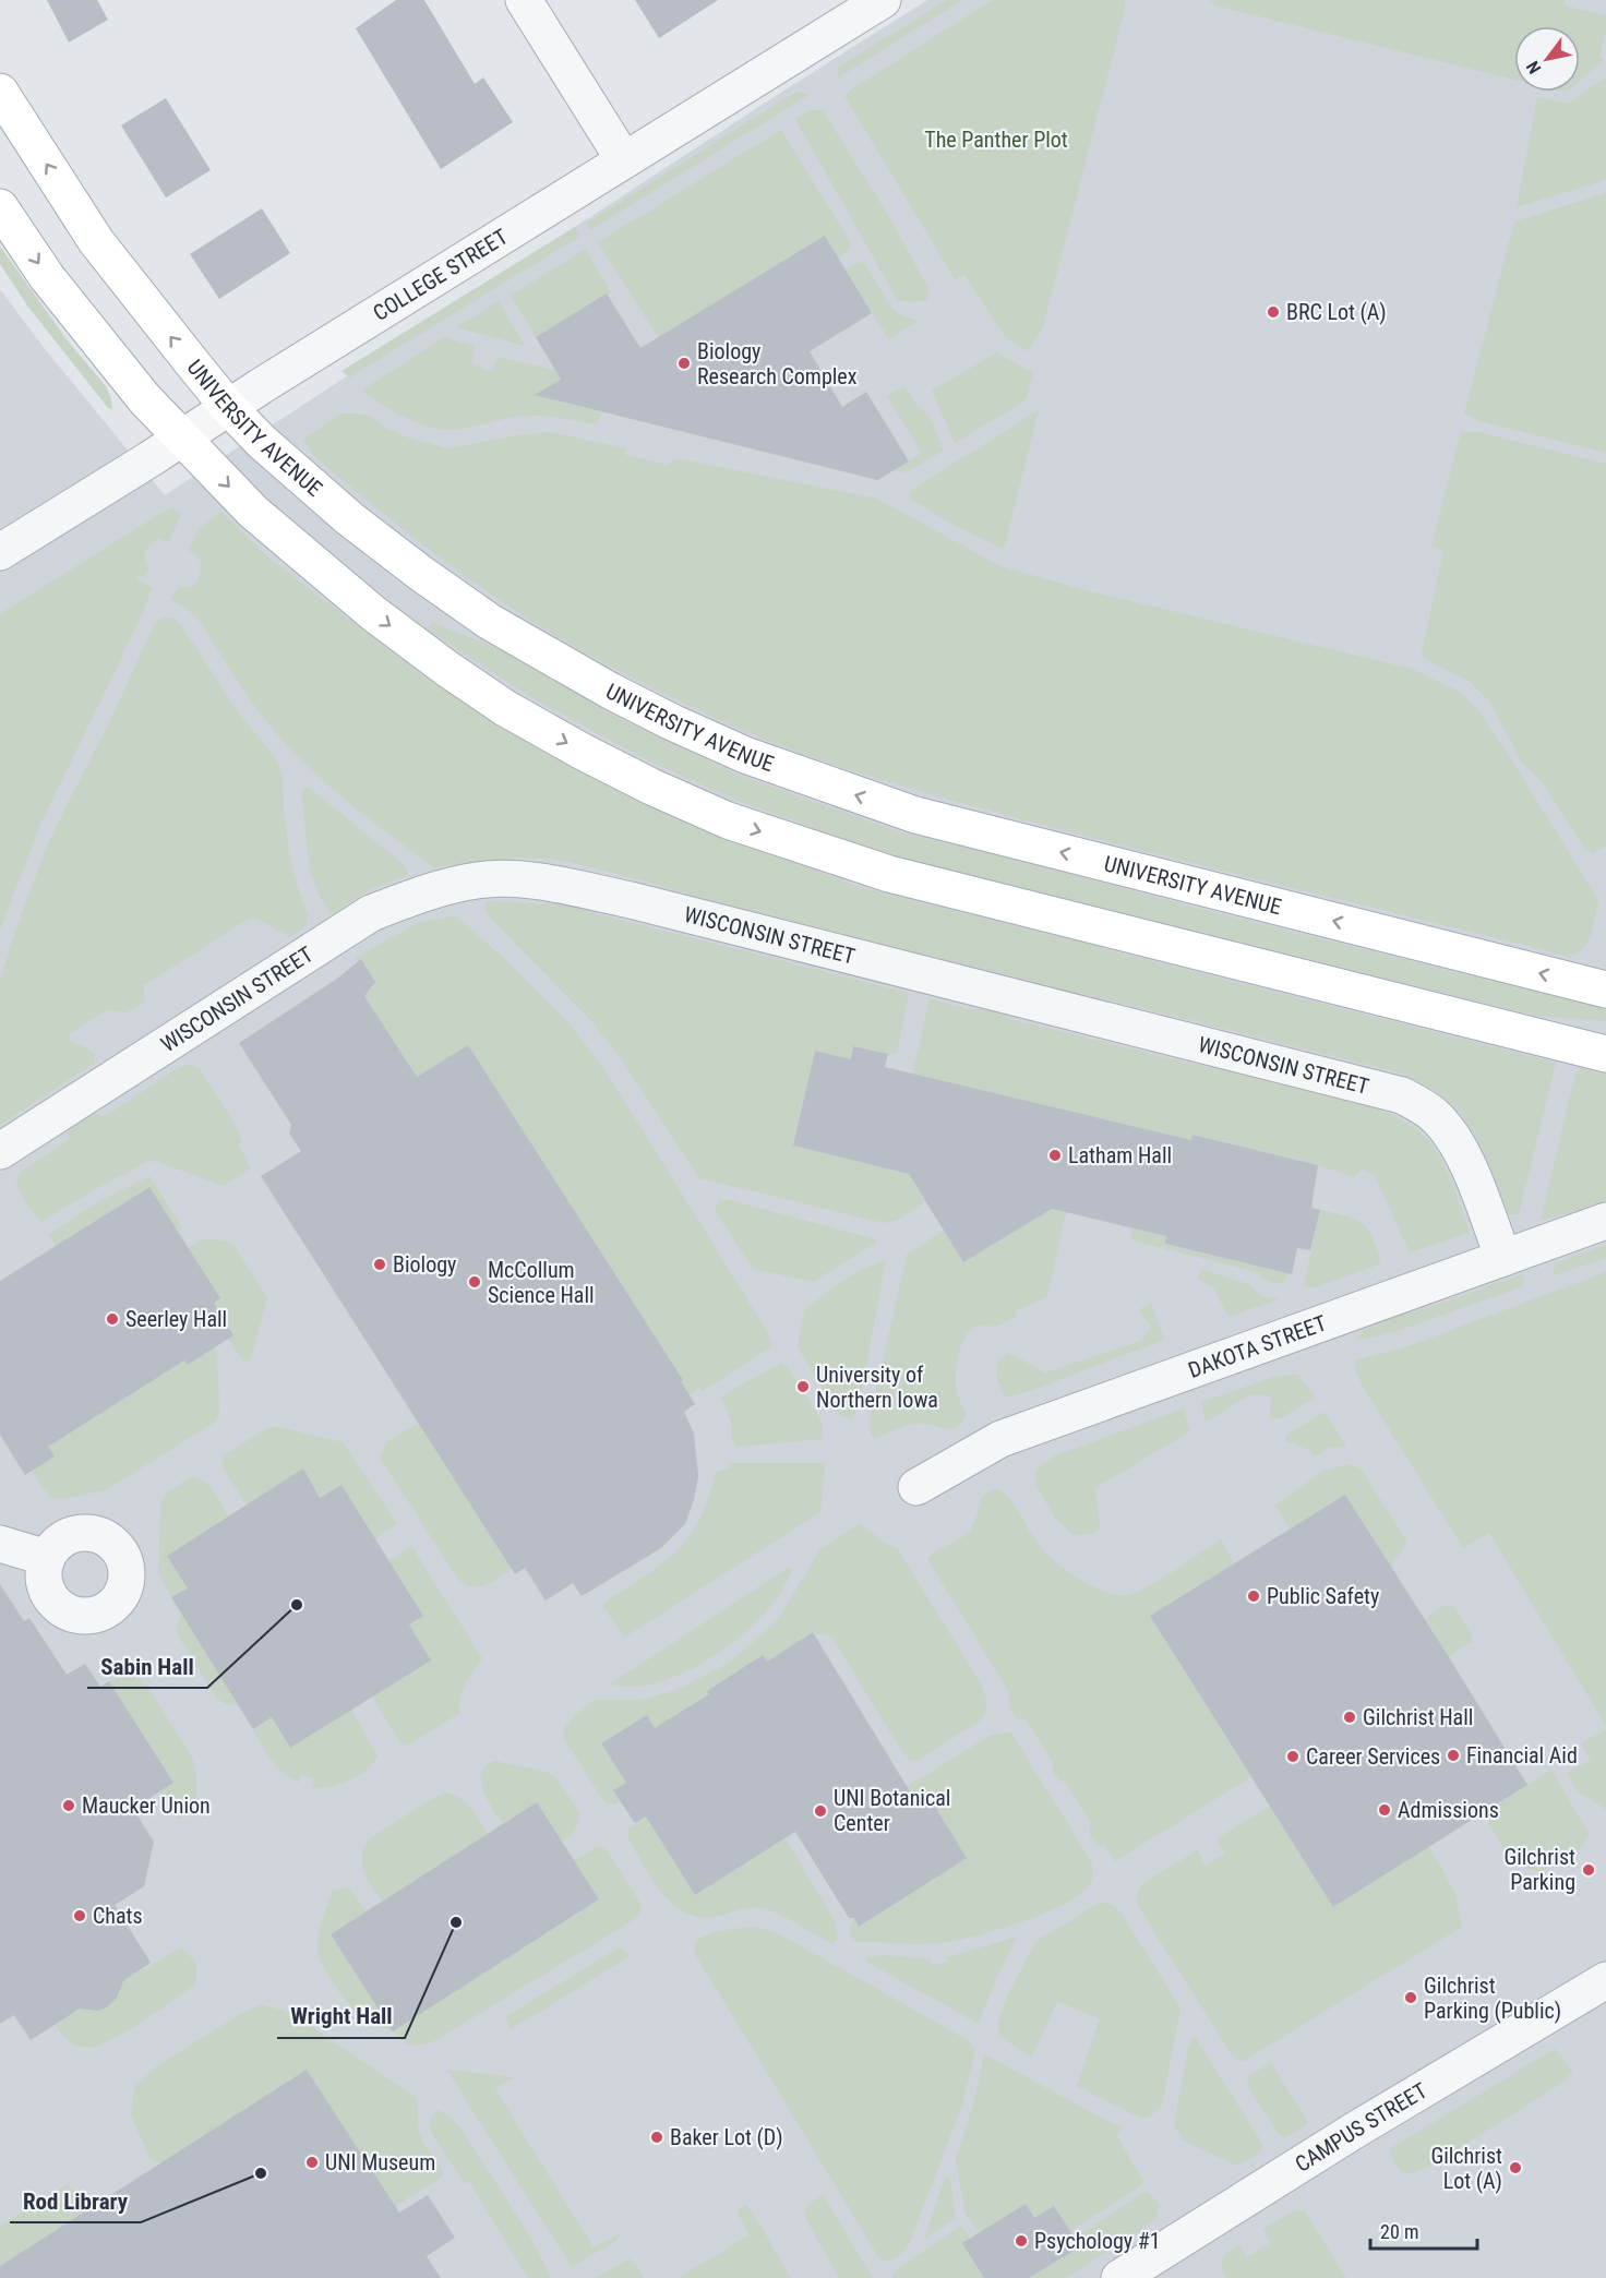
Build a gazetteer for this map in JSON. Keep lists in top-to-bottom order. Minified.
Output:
{"streets":{"main road":["UNIVERSITY AVENUE"],"street":["COLLEGE STREET","WISCONSIN STREET","DAKOTA STREET","CAMPUS STREET"]},"crossings":[["COLLEGE STREET","UNIVERSITY AVENUE"],["WISCONSIN STREET","DAKOTA STREET"]],"parks":["The Panther Plot"],"places":["BRC Lot (A)","Biology Research Complex","Latham Hall","Biology","McCollum Science Hall","Seerley Hall","University of Northern Iowa","Public Safety","Sabin Hall","Gilchrist Hall","Financial Aid","Career Services","Maucker Union","Admissions","UNI Botanical Center","Gilchrist Parking","Chats","Wright Hall","Gilchrist Parking (Public)","Baker Lot (D)","UNI Museum","Gilchrist Lot (A)","Rod Library","Psychology #1"],"scale_bar":"20 m","north":"bottom left"}
